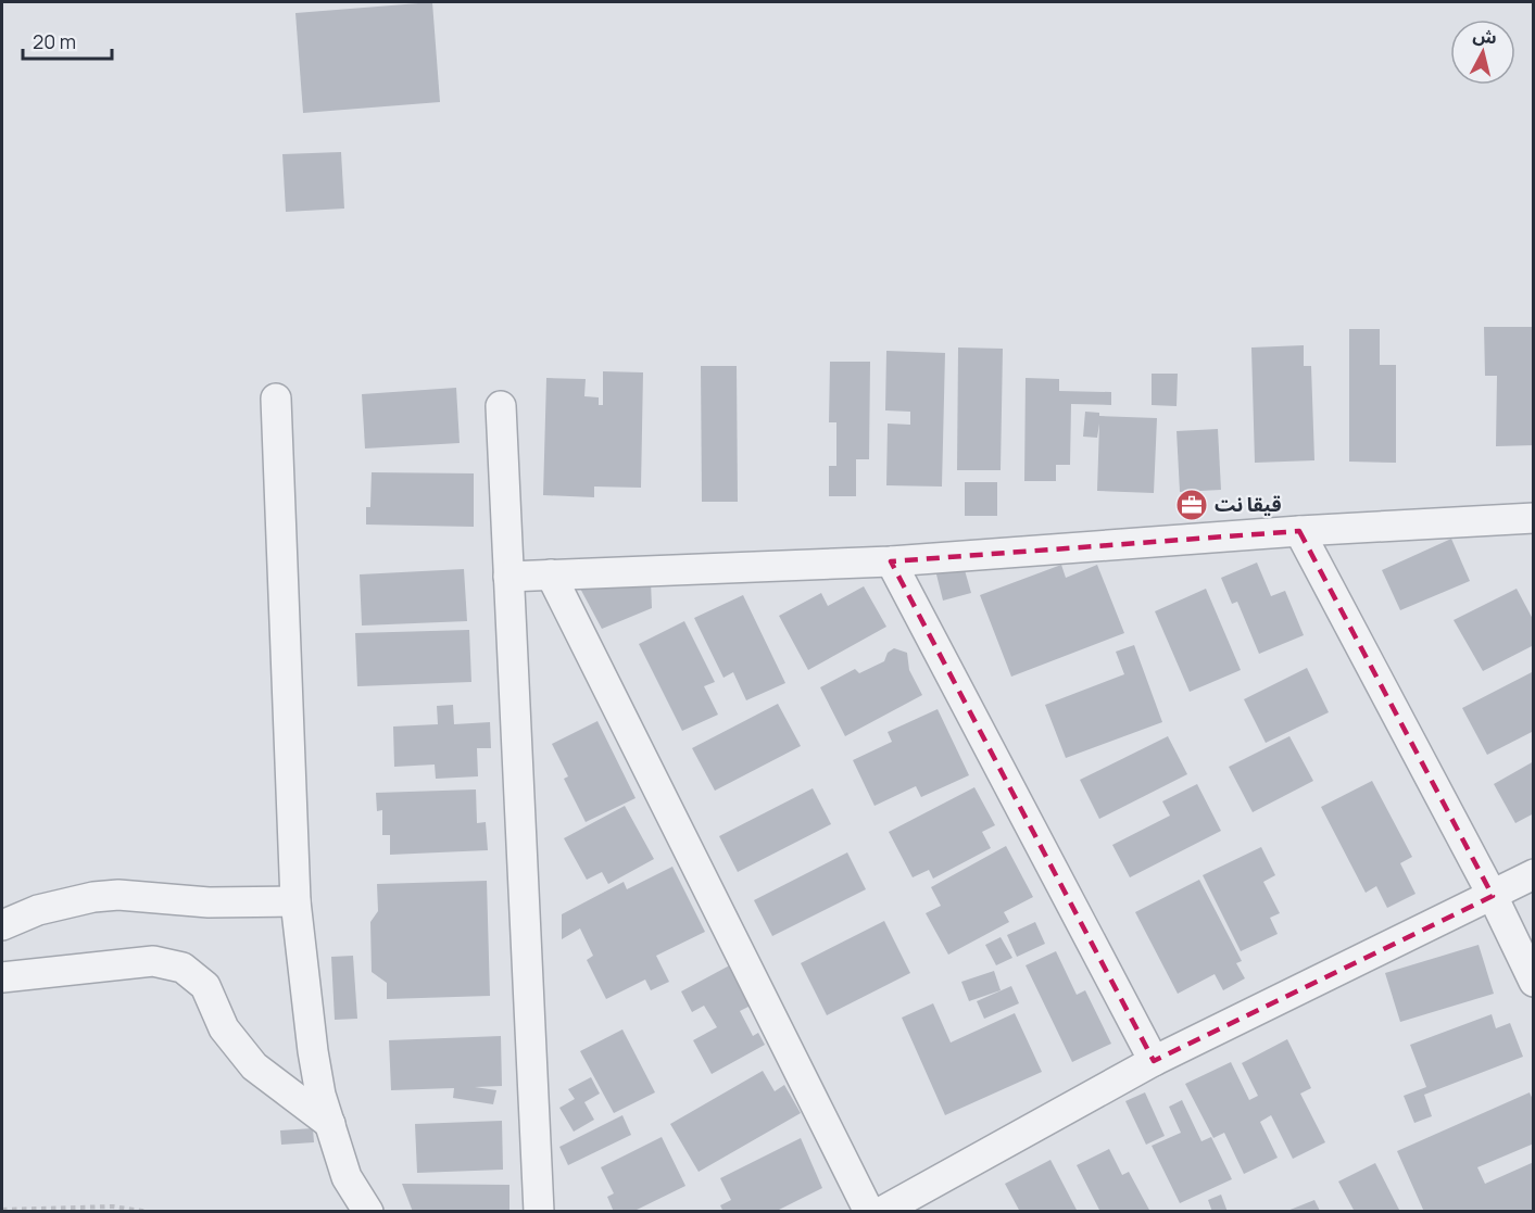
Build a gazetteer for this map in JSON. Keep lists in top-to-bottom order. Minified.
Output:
{"places":{"office":["قيقا نت"]},"scale_bar":"20 m","north":"top"}
